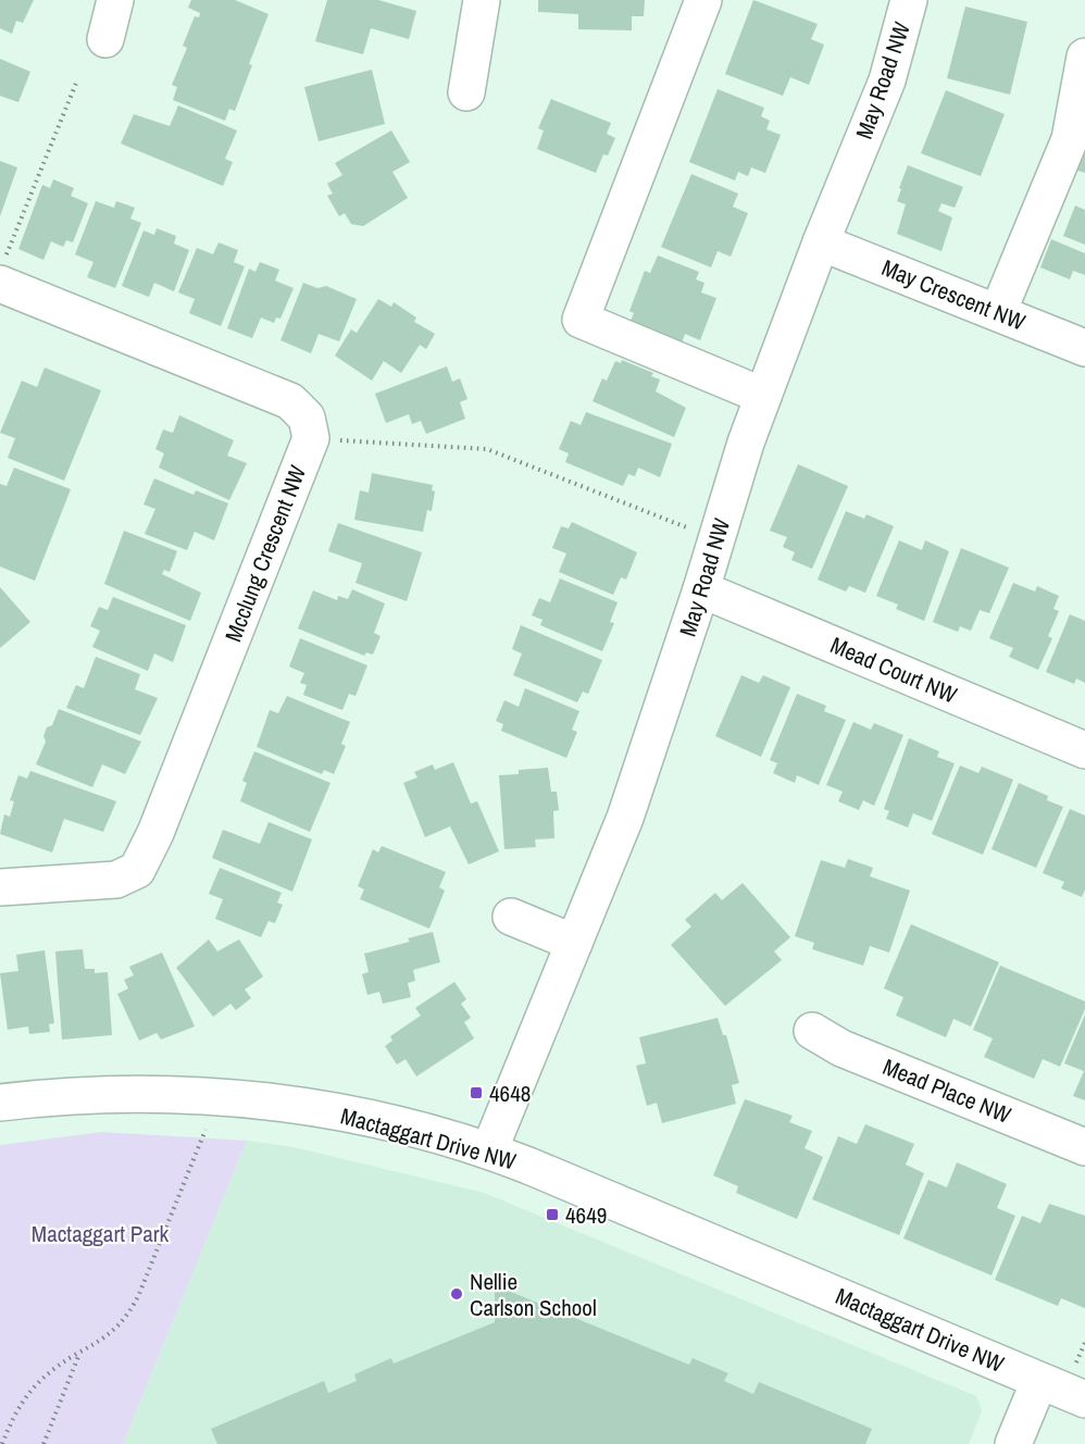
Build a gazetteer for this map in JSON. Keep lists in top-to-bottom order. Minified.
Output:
{"streets":{"street":["May Road NW","May Crescent NW","Mcclung Crescent NW","Mead Court NW","Mead Place NW","Mactaggart Drive NW"]},"crossings":[["May Road NW","May Crescent NW"],["May Road NW","Mead Court NW"],["May Road NW","Mactaggart Drive NW"]],"parks":["Mactaggart Park"],"places":{"transit":["4648","4649"],"other":["Nellie Carlson School"]}}
